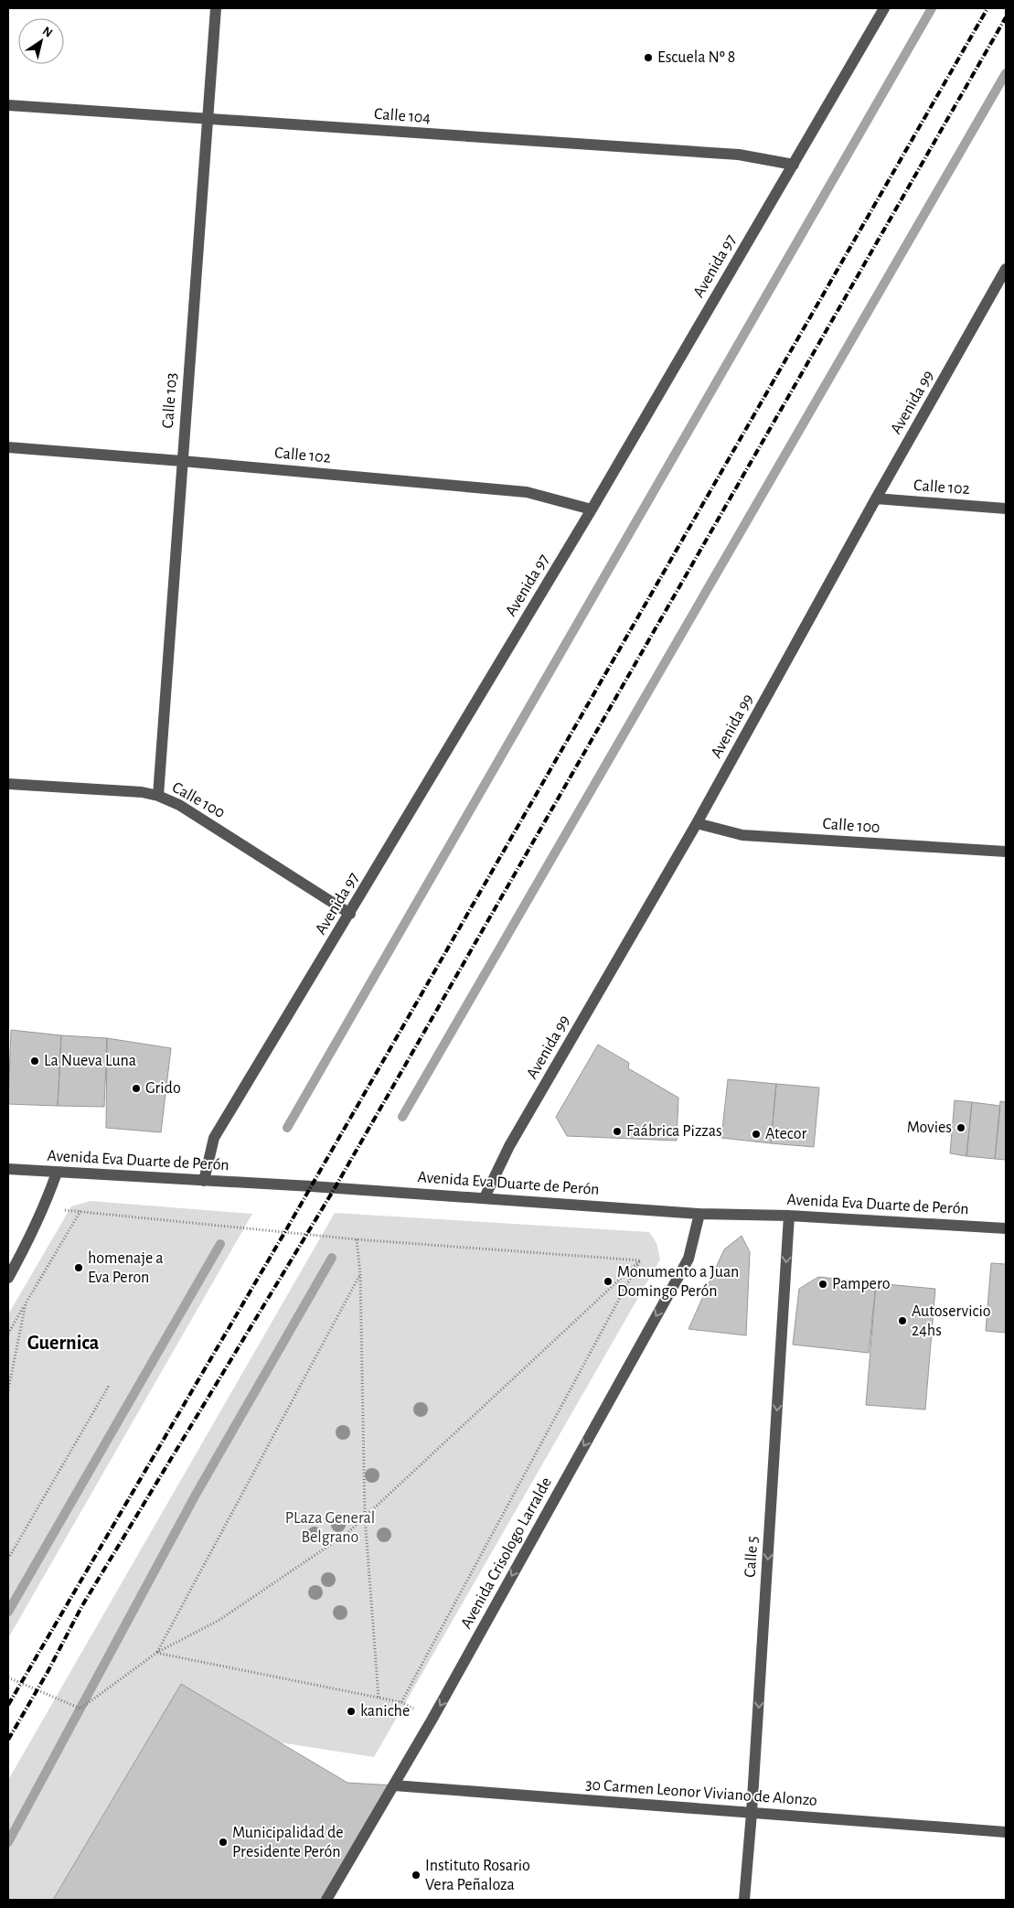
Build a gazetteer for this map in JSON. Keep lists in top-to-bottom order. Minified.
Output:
{"streets":{"street":["Calle 104","Avenida 97","Calle 103","Avenida 99","Calle 102","Calle 100","Avenida Eva Duarte de Perón","Avenida Crisologo Larralde","Calle 5","30 Carmen Leonor Viviano de Alonzo"]},"crossings":[["Calle 104","Avenida 97"],["Calle 104","Calle 103"],["Avenida 97","Calle 102"],["Avenida 97","Calle 100"],["Avenida 97","Avenida Eva Duarte de Perón"],["Calle 103","Calle 102"],["Calle 103","Calle 100"],["Avenida 99","Calle 102"],["Avenida 99","Calle 100"],["Avenida 99","Avenida Eva Duarte de Perón"],["Avenida Eva Duarte de Perón","Avenida Crisologo Larralde"],["Avenida Eva Duarte de Perón","Calle 5"],["Avenida Crisologo Larralde","30 Carmen Leonor Viviano de Alonzo"],["Calle 5","30 Carmen Leonor Viviano de Alonzo"]],"one_way":["Avenida Crisologo Larralde","Calle 5"],"districts":["Guernica"],"parks":["PLaza General Belgrano"],"places":["Escuela Nº 8","La Nueva Luna","Grido","Movies","Faábrica Pizzas","Atecor","homenaje a Eva Peron","Monumento a Juan Domingo Perón","Pampero","Autoservicio 24hs","kaniche","Municipalidad de Presidente Perón","Instituto Rosario Vera Peñaloza"],"north":"top right"}
